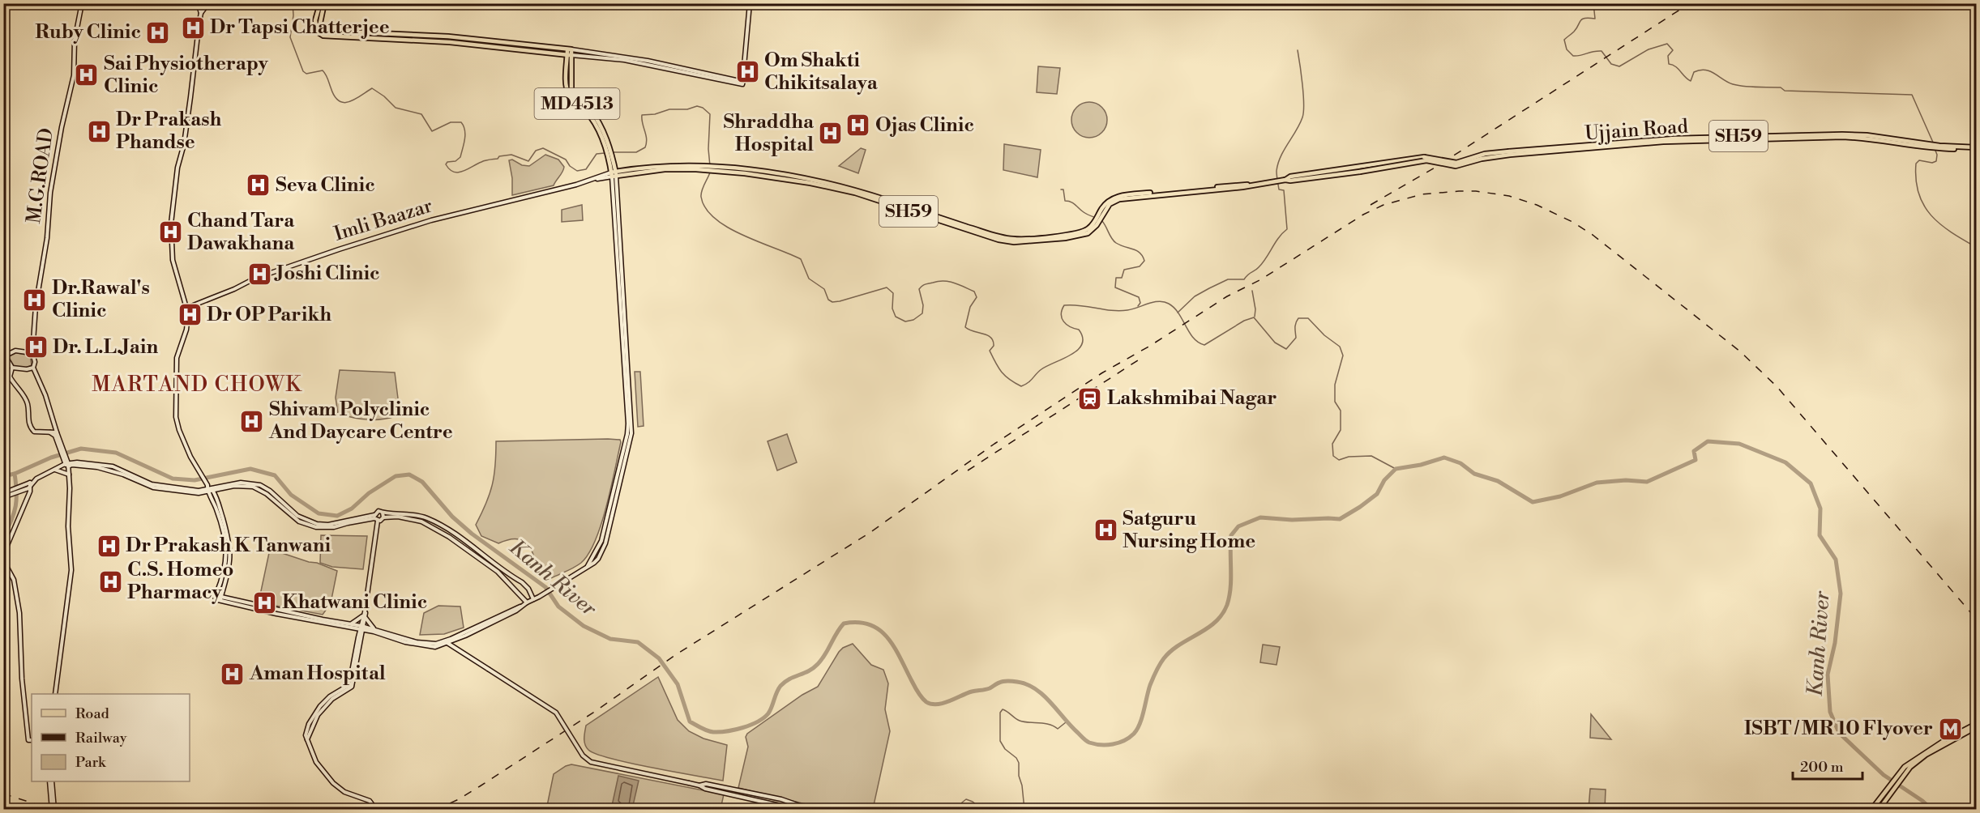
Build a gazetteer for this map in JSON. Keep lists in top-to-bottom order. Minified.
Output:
{"streets":{"main road":["MD4513","Ujjain Road","SH59","M.G.ROAD","Imli Baazar"]},"crossings":[["MD4513","SH59"],["MD4513","Imli Baazar"],["Ujjain Road","SH59"],["SH59","Imli Baazar"]],"districts":["MARTAND CHOWK"],"water":["Kanh River"],"places":{"hospital":["Dr Tapsi Chatterjee","Ruby Clinic","Om Shakti Chikitsalaya","Sai Physiotherapy Clinic","Ojas Clinic","Dr Prakash Phandse","Shraddha Hospital","Seva Clinic","Chand Tara Dawakhana","Joshi Clinic","Dr.Rawal's Clinic","Dr OP Parikh","Dr. L.L.Jain","Shivam Polyclinic And Daycare Centre","Satguru Nursing Home","Dr Prakash K Tanwani","C.S. Homeo Pharmacy","Khatwani Clinic","Aman Hospital"],"station":["Lakshmibai Nagar"],"metro station":["ISBT / MR 10 Flyover"]},"legend":["Road","Railway","Park"],"scale_bar":"200 m"}
